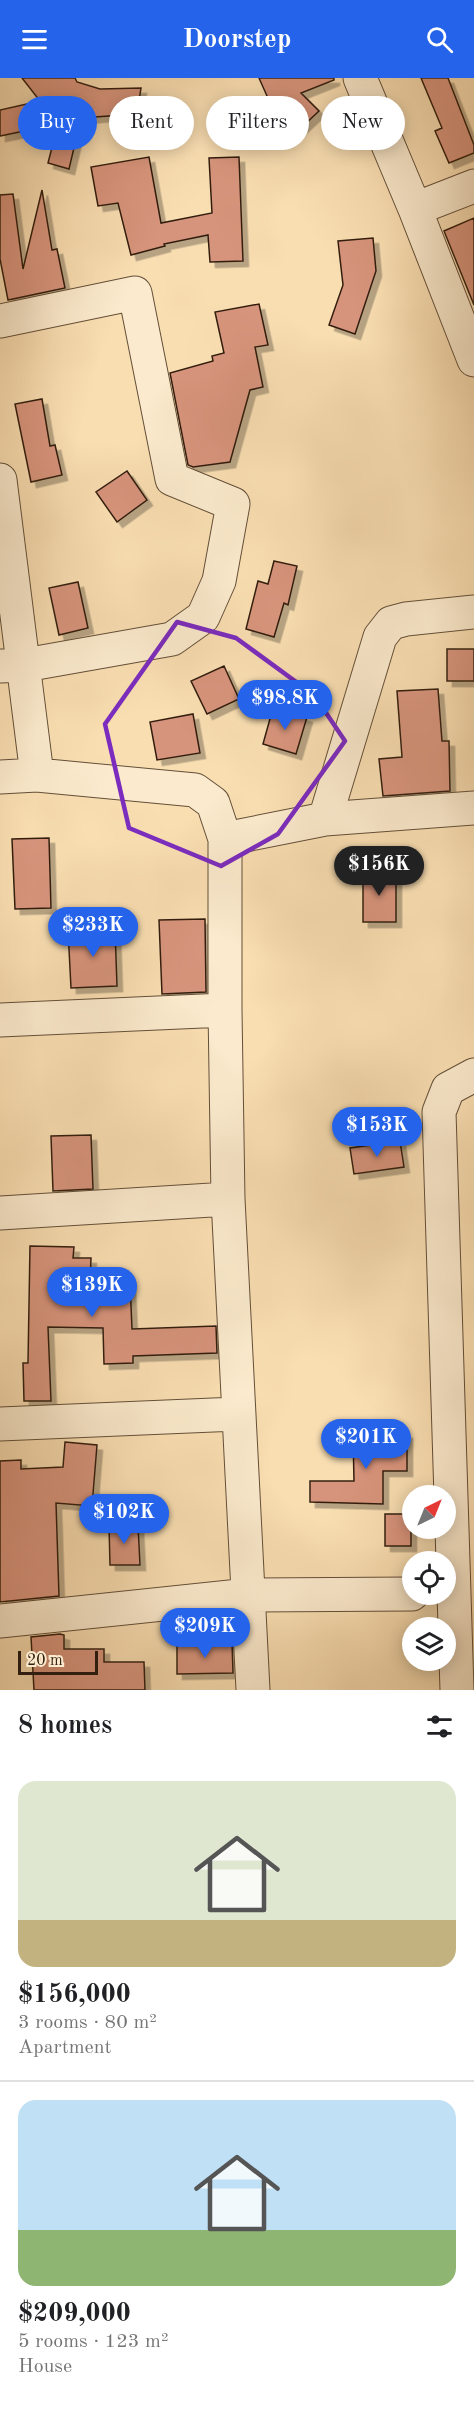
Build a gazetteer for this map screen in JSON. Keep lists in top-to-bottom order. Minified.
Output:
{"scale_bar":"20 m","north":"top right","page":{"header":"Doorstep","chip":["Buy","Rent","Filters","New"],"price":["$98.8K","$156K","$233K","$153K","$139K","$201K","$102K","$209K"],"scale":"20 m","heading":"8 homes","list":[{"name":"$156,000","note":"3 rooms · 80 m² · Apartment"},{"name":"$209,000","note":"5 rooms · 123 m² · House"}]}}
